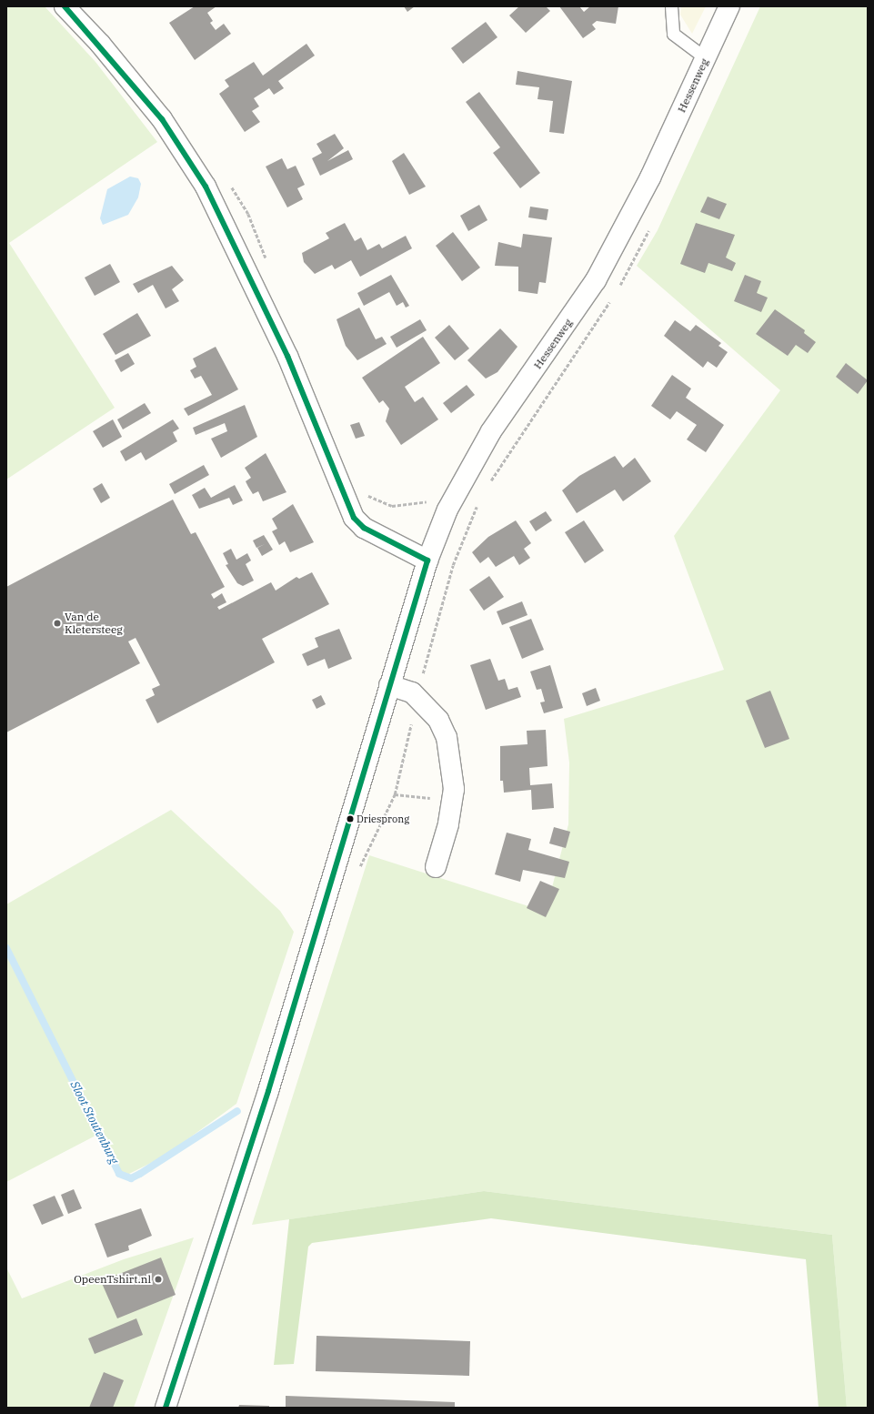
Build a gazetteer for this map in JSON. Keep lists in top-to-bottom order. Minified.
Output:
{"streets":{"street":["Hessenweg"]},"water":["Sloot Stoutenburg"],"places":["Van de Kletersteeg","Driesprong","OpeenTshirt.nl"]}
